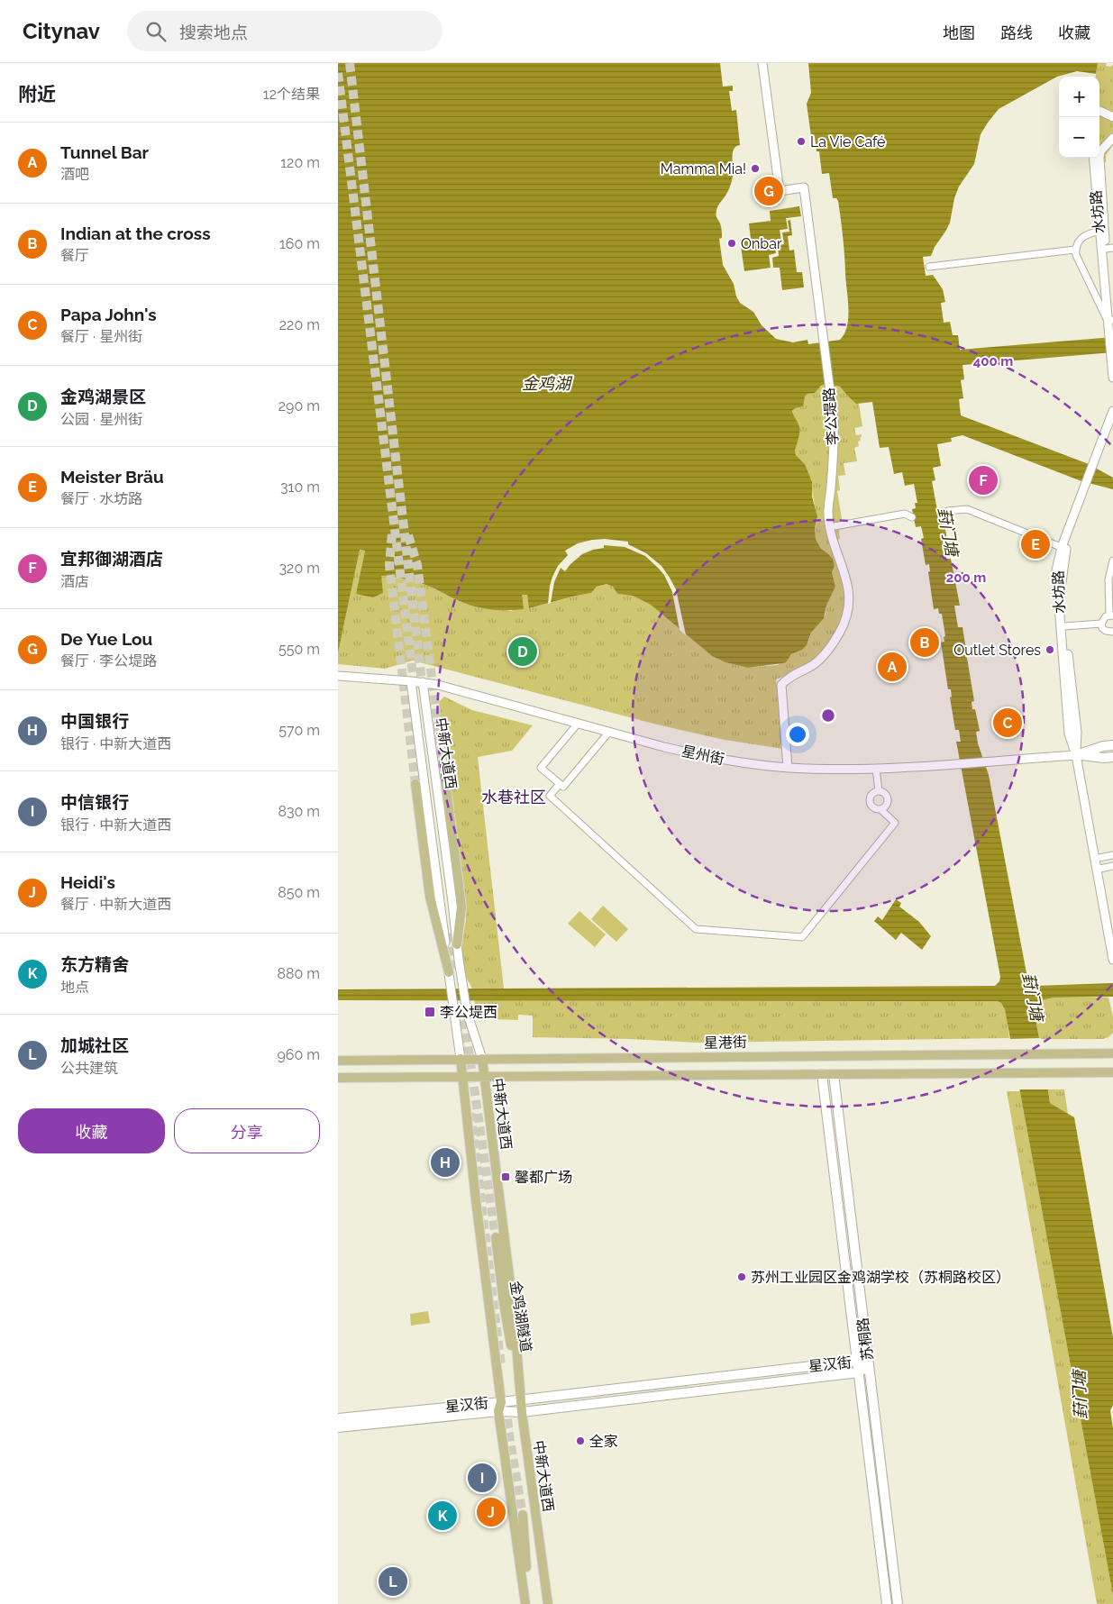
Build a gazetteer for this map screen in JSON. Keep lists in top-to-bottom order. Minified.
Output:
{"streets":{"main road":["中新大道西","星州街","星港街","金鸡湖隧道","苏桐路","星汉街"],"street":["水坊路","李公堤路"]},"crossings":[["水坊路","星州街"],["李公堤路","星州街"],["中新大道西","星州街"],["中新大道西","星港街"],["中新大道西","金鸡湖隧道"],["中新大道西","星汉街"],["金鸡湖隧道","星汉街"],["苏桐路","星汉街"]],"districts":["水巷社区"],"water":["金鸡湖","葑门塘"],"places":{"other":["La Vie Café","Mamma Mia!","Onbar","Outlet Stores","苏州工业园区金鸡湖学校（苏桐路校区）","全家"],"transit":["李公堤西","馨都广场"]},"page":{"header":"Citynav","search":"搜索地点","nav":["地图","路线","收藏"],"heading":["附近","12个结果"],"map_buttons":["+","−"],"list":[{"mark":"A","name":"Tunnel Bar","note":"酒吧","value":"120 m"},{"mark":"B","name":"Indian at the cross","note":"餐厅","value":"160 m"},{"mark":"C","name":"Papa John's","note":"餐厅 · 星州街","value":"220 m"},{"mark":"D","name":"金鸡湖景区","note":"公园 · 星州街","value":"290 m"},{"mark":"E","name":"Meister Bräu","note":"餐厅 · 水坊路","value":"310 m"},{"mark":"F","name":"宜邦御湖酒店","note":"酒店","value":"320 m"},{"mark":"G","name":"De Yue Lou","note":"餐厅 · 李公堤路","value":"550 m"},{"mark":"H","name":"中国银行","note":"银行 · 中新大道西","value":"570 m"},{"mark":"I","name":"中信银行","note":"银行 · 中新大道西","value":"830 m"},{"mark":"J","name":"Heidi's","note":"餐厅 · 中新大道西","value":"850 m"},{"mark":"K","name":"东方精舍","note":"地点","value":"880 m"},{"mark":"L","name":"加城社区","note":"公共建筑","value":"960 m"}],"pins":["G","F","E","B","D","A","C","H","I","J","K","L"],"buttons":["收藏","分享"]},"rings":["400 m","200 m"]}
